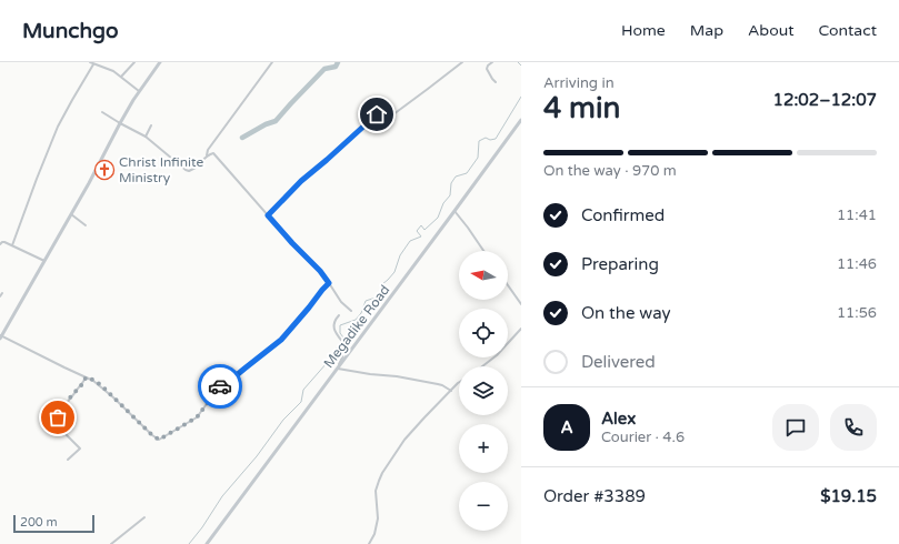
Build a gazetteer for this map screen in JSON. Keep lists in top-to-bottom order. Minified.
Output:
{"streets":{"main road":["Megadike Road"]},"places":{"church":["Christ Infinite Ministry"]},"scale_bar":"200 m","north":"left","page":{"header":"Munchgo","nav":["Home","Map","About","Contact"],"heading":["4 min","Arriving in","12:02–12:07"],"panel":["Alex","Courier · 4.6","Order #3389","$19.15"],"bar":"On the way · 970 m","list":[["Confirmed","11:41"],["Preparing","11:46"],["On the way","11:56"],"Delivered"],"map_buttons":["+","−"],"round":"A","scale":"200 m"}}
